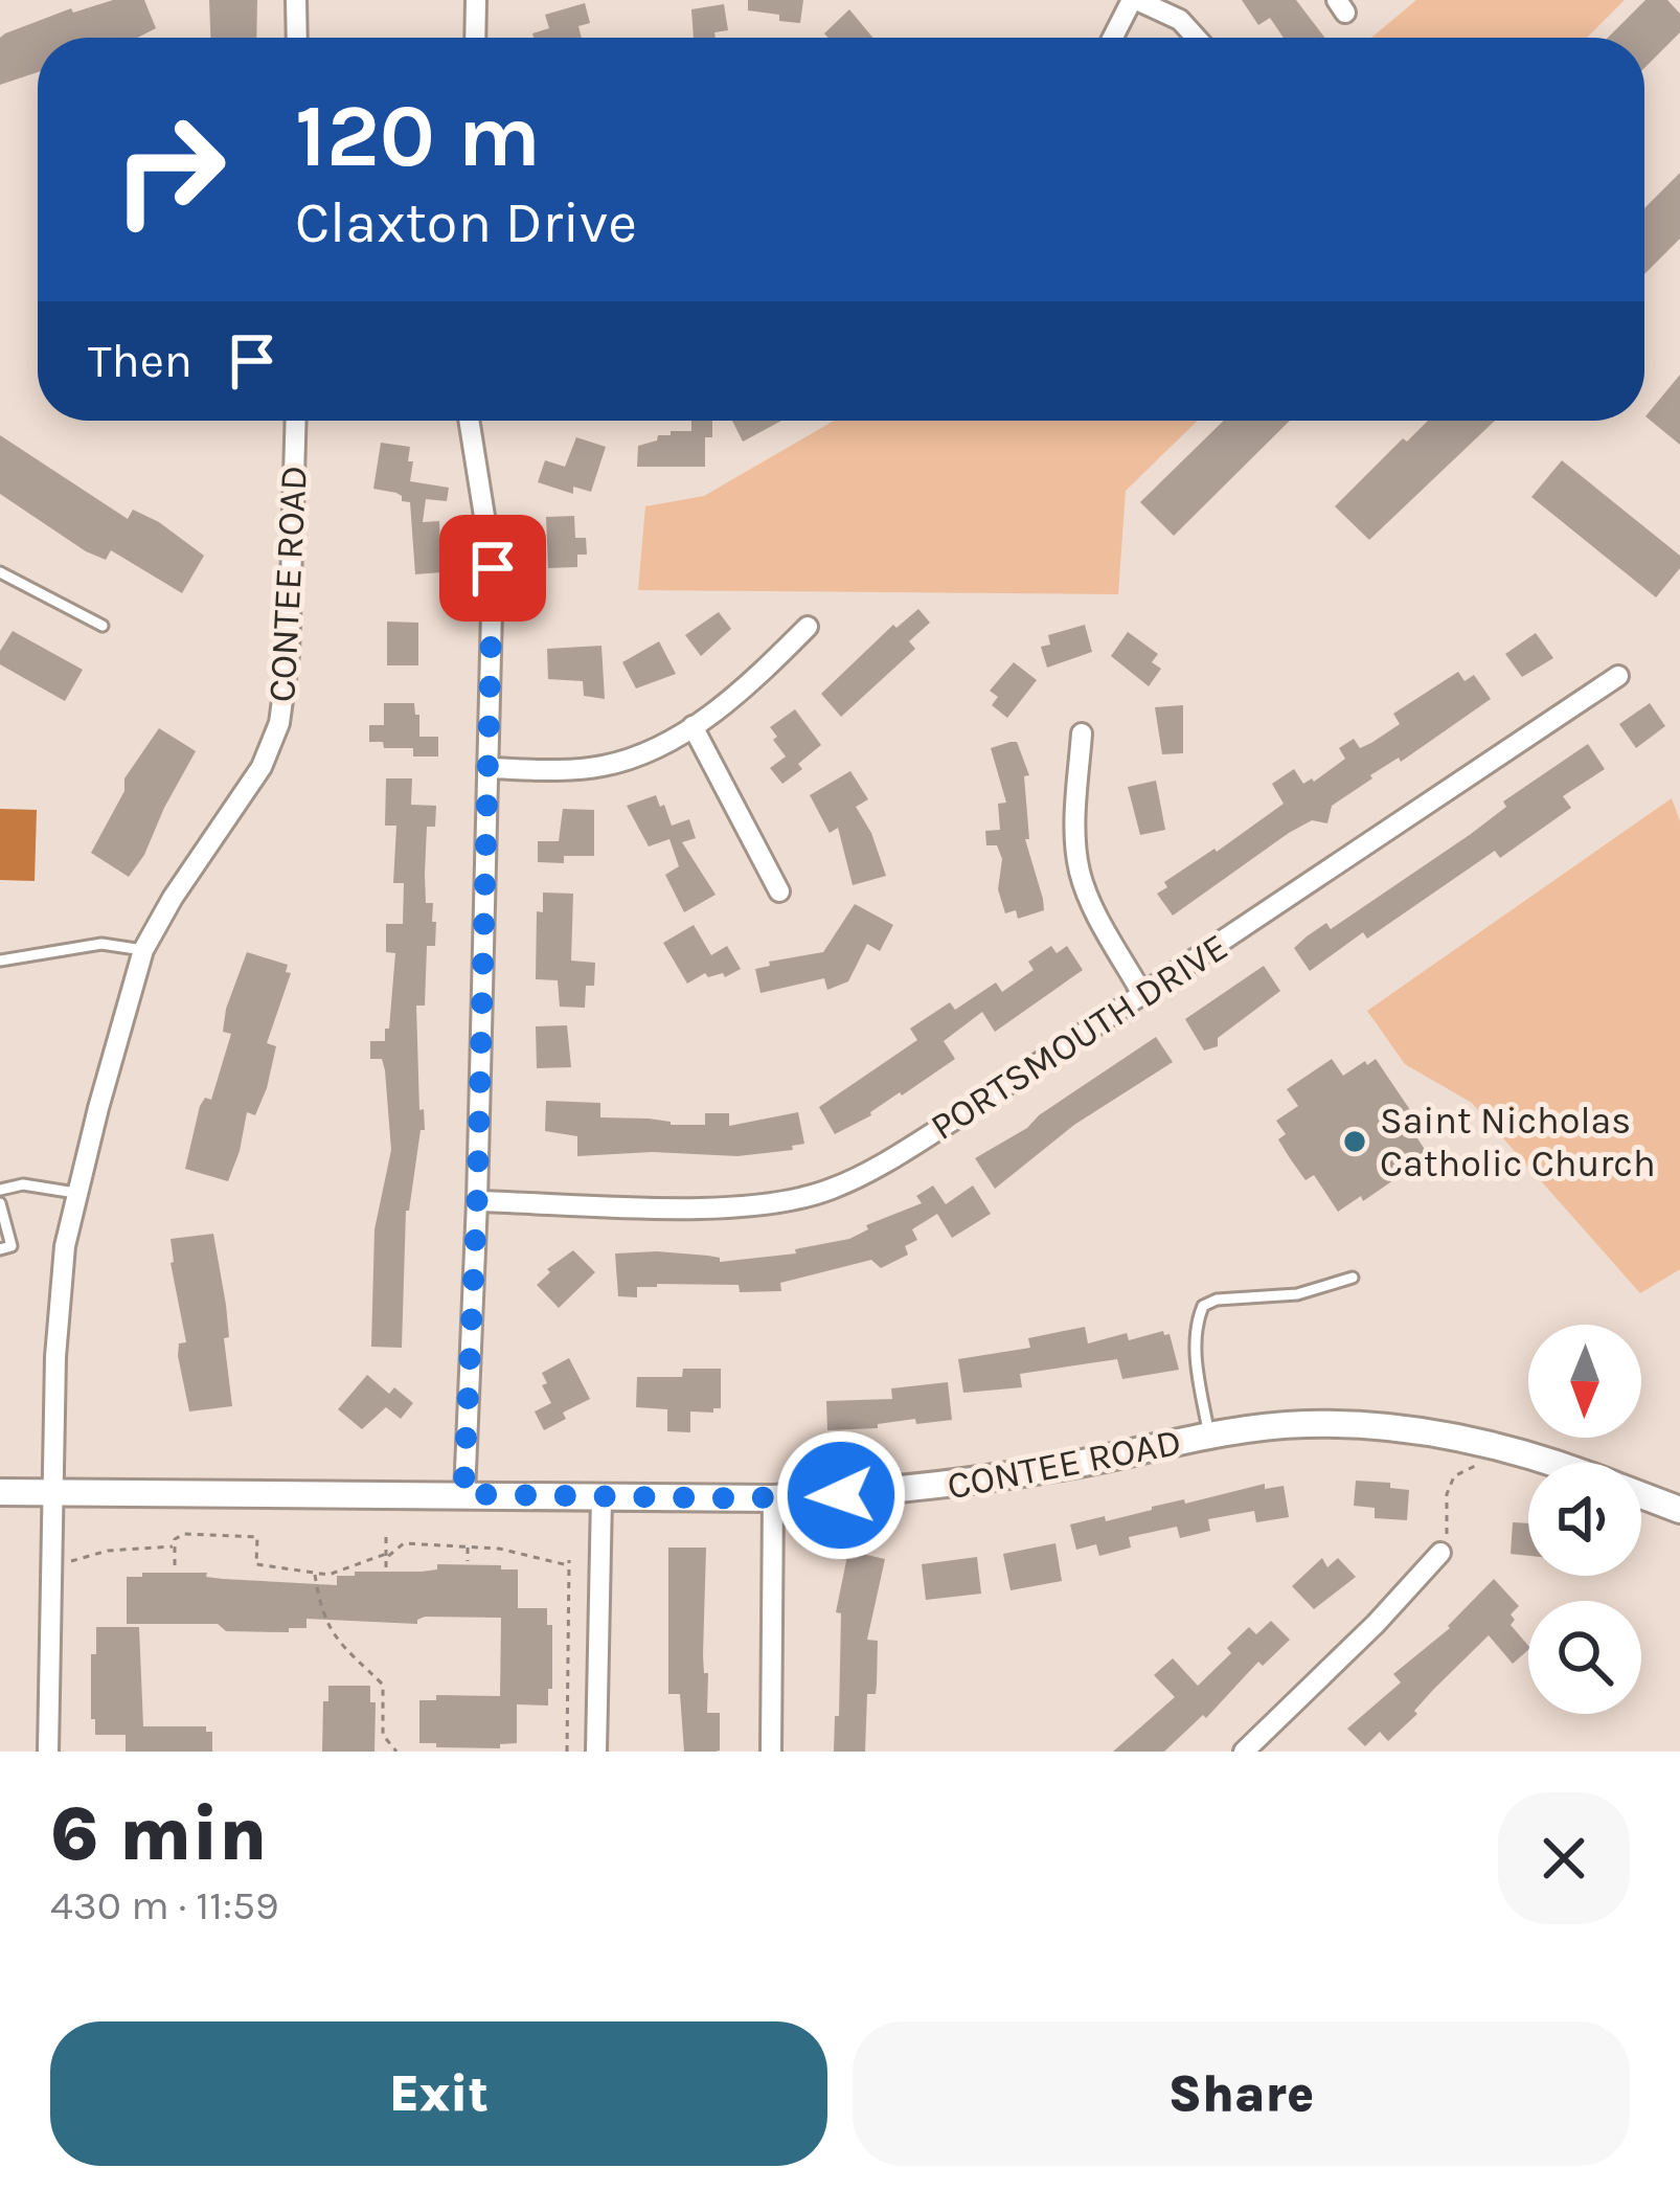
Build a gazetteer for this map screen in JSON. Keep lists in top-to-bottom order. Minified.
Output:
{"streets":{"street":["CONTEE ROAD","PORTSMOUTH DRIVE"]},"places":["Saint Nicholas Catholic Church"],"north":"bottom","page":{"turn":["120 m","Claxton Drive"],"then":"Then","heading":["6 min","430 m · 11:59"],"buttons":["Exit","Share"]}}
